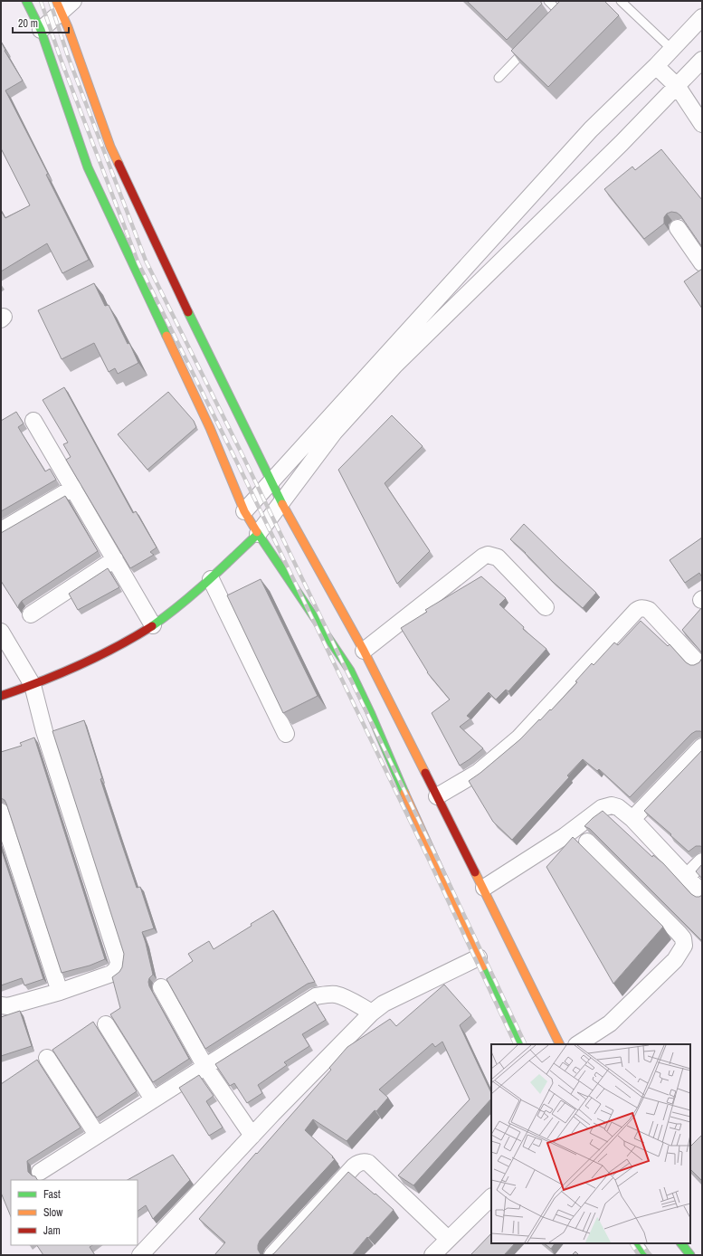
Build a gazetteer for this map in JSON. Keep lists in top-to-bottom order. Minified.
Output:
{"legend":["Fast","Slow","Jam"],"scale_bar":"20 m"}
